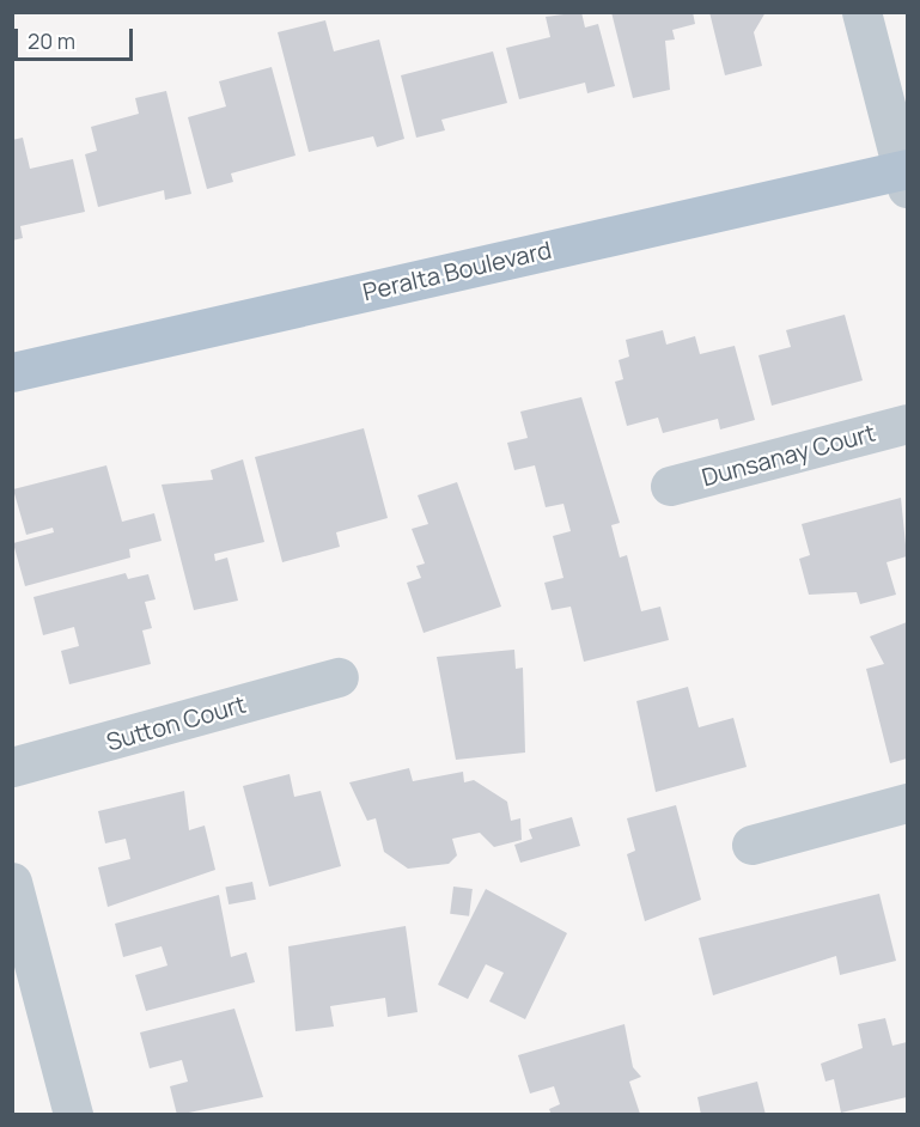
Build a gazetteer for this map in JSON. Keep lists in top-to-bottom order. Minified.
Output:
{"streets":{"main road":["Peralta Boulevard"],"street":["Dunsanay Court","Sutton Court"]},"scale_bar":"20 m"}
